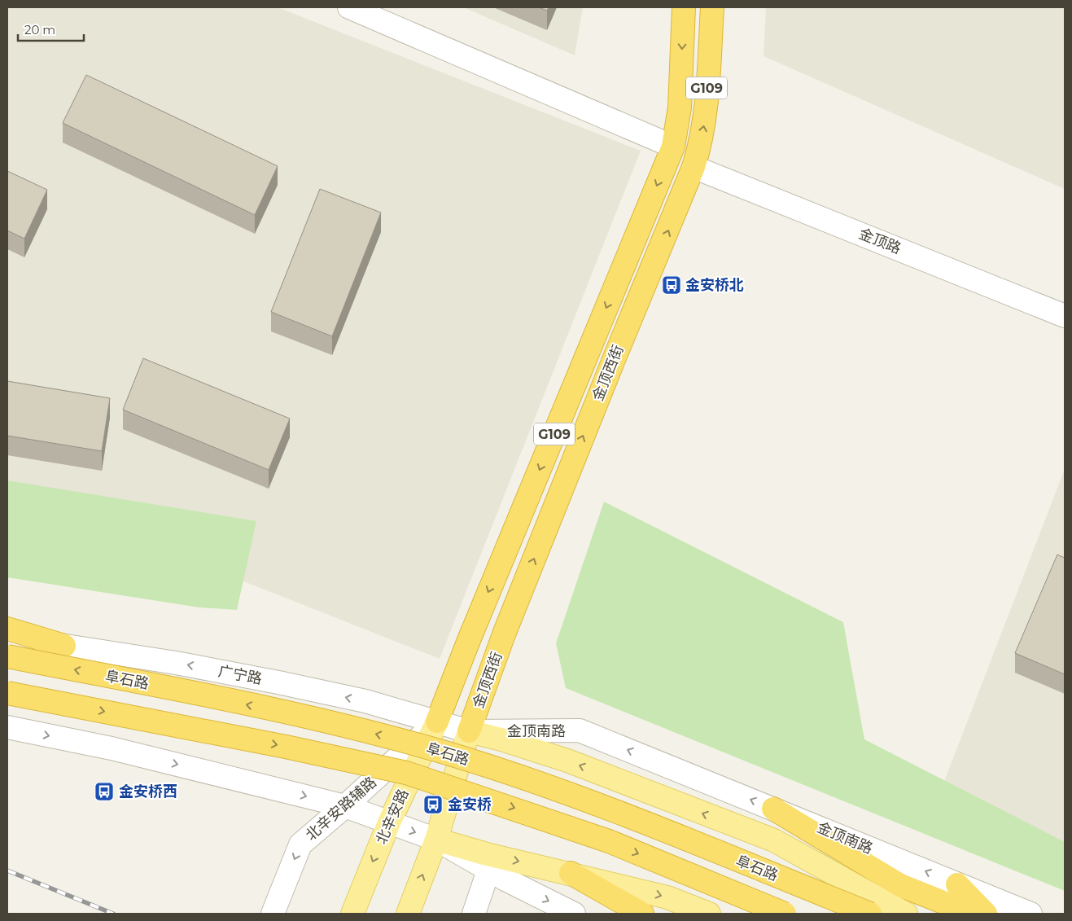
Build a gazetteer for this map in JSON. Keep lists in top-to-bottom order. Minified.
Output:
{"streets":{"highway":["G109","金顶西街","阜石路"],"main road":["金顶南路","北辛安路"],"street":["金顶路","广宁路","北辛安路辅路"]},"crossings":[["金顶路","金顶西街"],["金顶西街","广宁路"],["金顶西街","金顶南路"],["金顶西街","北辛安路辅路"],["金顶西街","北辛安路"],["广宁路","金顶南路"],["广宁路","北辛安路辅路"],["广宁路","北辛安路"],["北辛安路辅路","北辛安路"]],"one_way":["金顶南路","北辛安路辅路"],"places":{"bus stop":["金安桥北","金安桥西","金安桥"]},"scale_bar":"20 m"}
